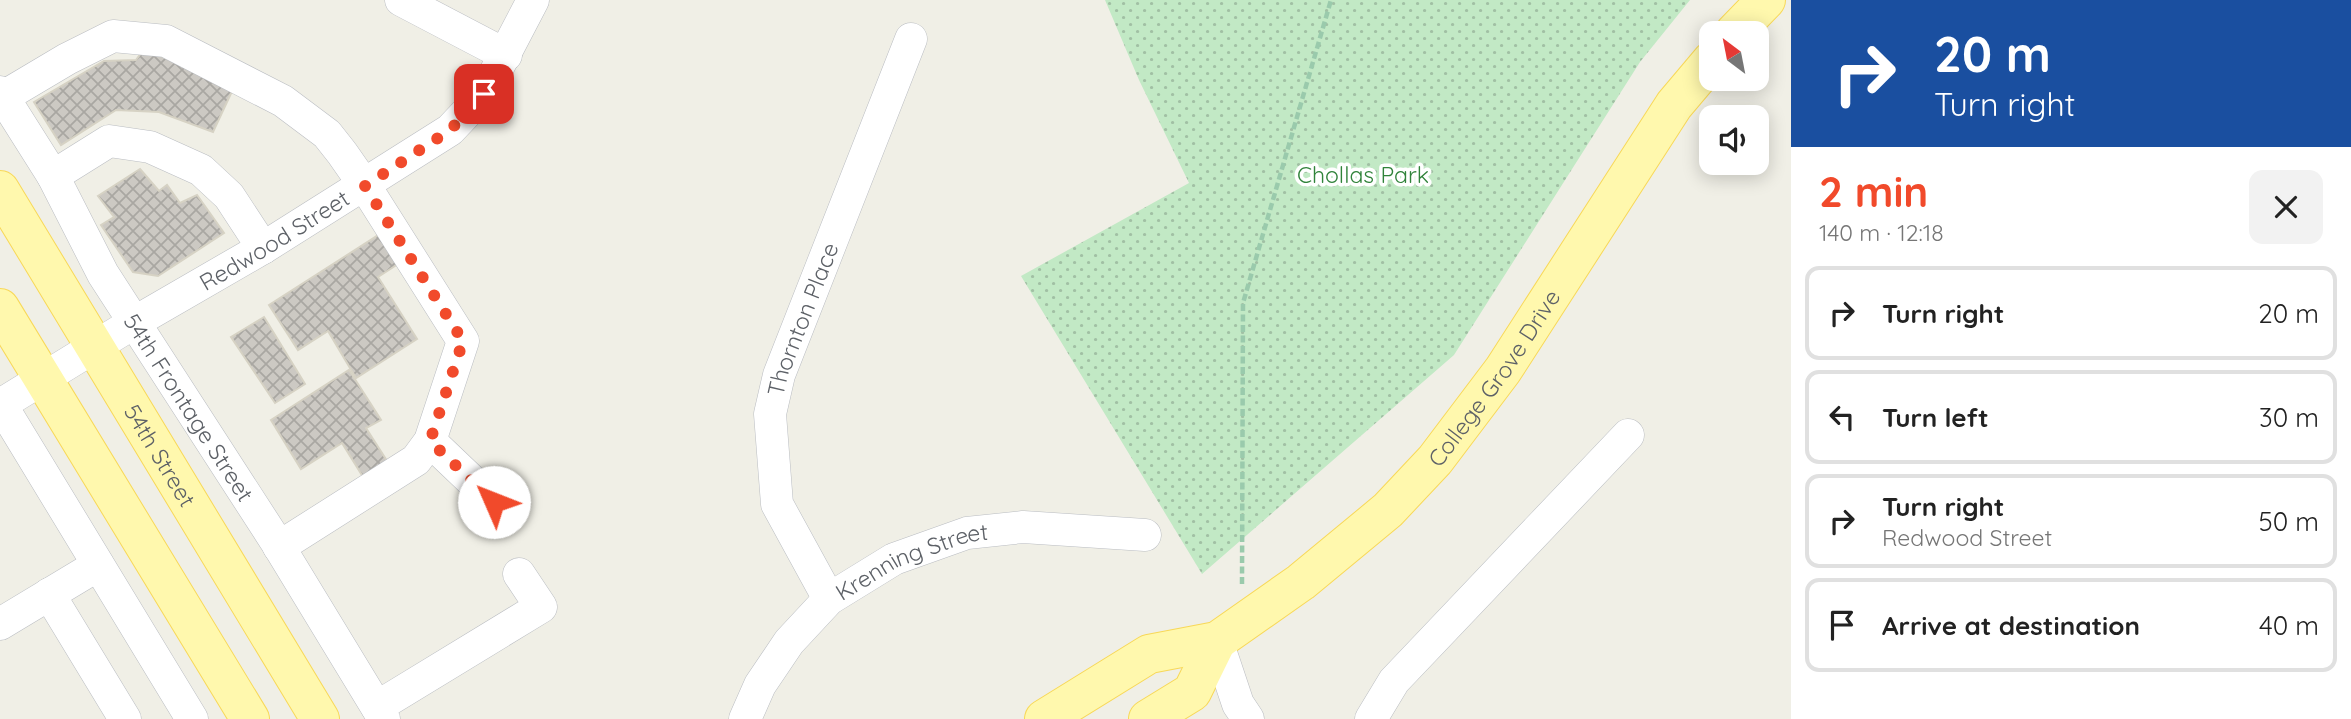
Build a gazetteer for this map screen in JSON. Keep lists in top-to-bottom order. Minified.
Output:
{"streets":{"main road":["College Grove Drive","54th Street"],"street":["Redwood Street","Thornton Place","54th Frontage Street","Krenning Street"]},"crossings":[["Redwood Street","54th Frontage Street"],["Redwood Street","54th Street"],["Thornton Place","Krenning Street"]],"parks":["Chollas Park"],"north":"top left","page":{"turn":["20 m","Turn right"],"heading":["2 min","140 m · 12:18"],"list":[{"name":"Turn right","value":"20 m"},{"name":"Turn left","value":"30 m"},{"name":"Turn right","note":"Redwood Street","value":"50 m"},{"name":"Arrive at destination","value":"40 m"}]}}
